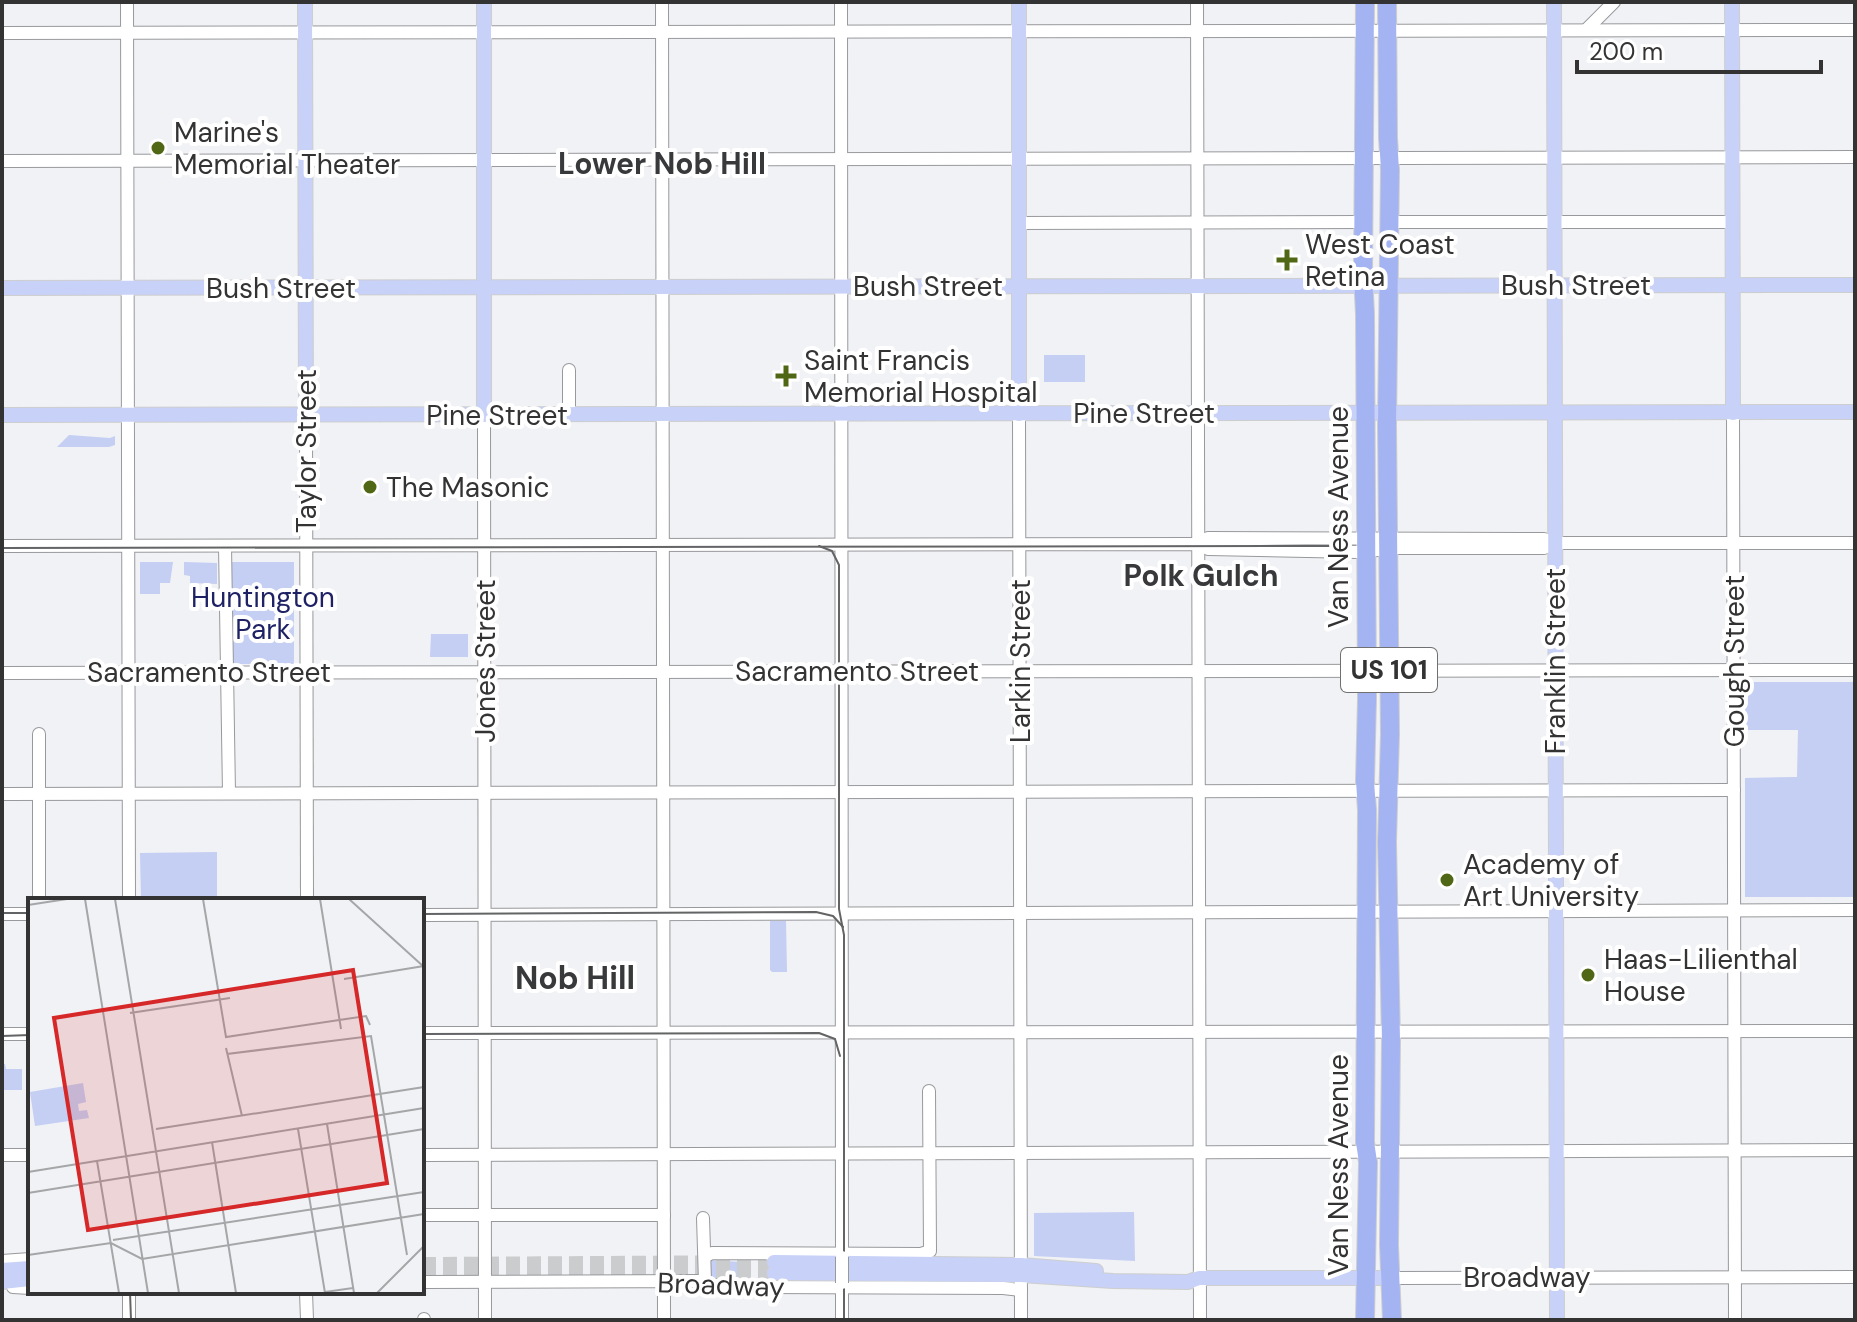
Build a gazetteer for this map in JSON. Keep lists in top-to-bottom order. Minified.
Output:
{"streets":{"highway":["Van Ness Avenue","US 101"],"main road":["Bush Street","Pine Street","Taylor Street","Jones Street","Larkin Street","Franklin Street","Gough Street","Broadway"],"street":["Sacramento Street"]},"crossings":[["Bush Street","Taylor Street"],["Bush Street","Van Ness Avenue"],["Bush Street","Jones Street"],["Bush Street","Larkin Street"],["Bush Street","Franklin Street"],["Bush Street","Gough Street"],["Pine Street","Taylor Street"],["Pine Street","Van Ness Avenue"],["Pine Street","Jones Street"],["Pine Street","Larkin Street"],["Pine Street","Franklin Street"],["Pine Street","Gough Street"],["Taylor Street","Sacramento Street"],["Van Ness Avenue","Sacramento Street"],["Van Ness Avenue","Broadway"],["Jones Street","Sacramento Street"],["Jones Street","Broadway"],["Larkin Street","Sacramento Street"],["Larkin Street","Broadway"],["Franklin Street","Sacramento Street"],["Franklin Street","Broadway"],["Gough Street","Sacramento Street"],["Gough Street","Broadway"]],"districts":["Lower Nob Hill","Polk Gulch","Nob Hill"],"parks":["Huntington Park"],"places":{"other":["Marine's Memorial Theater","The Masonic","Academy of Art University","Haas-Lilienthal House"],"health":["West Coast Retina","Saint Francis Memorial Hospital"]},"scale_bar":"200 m"}
